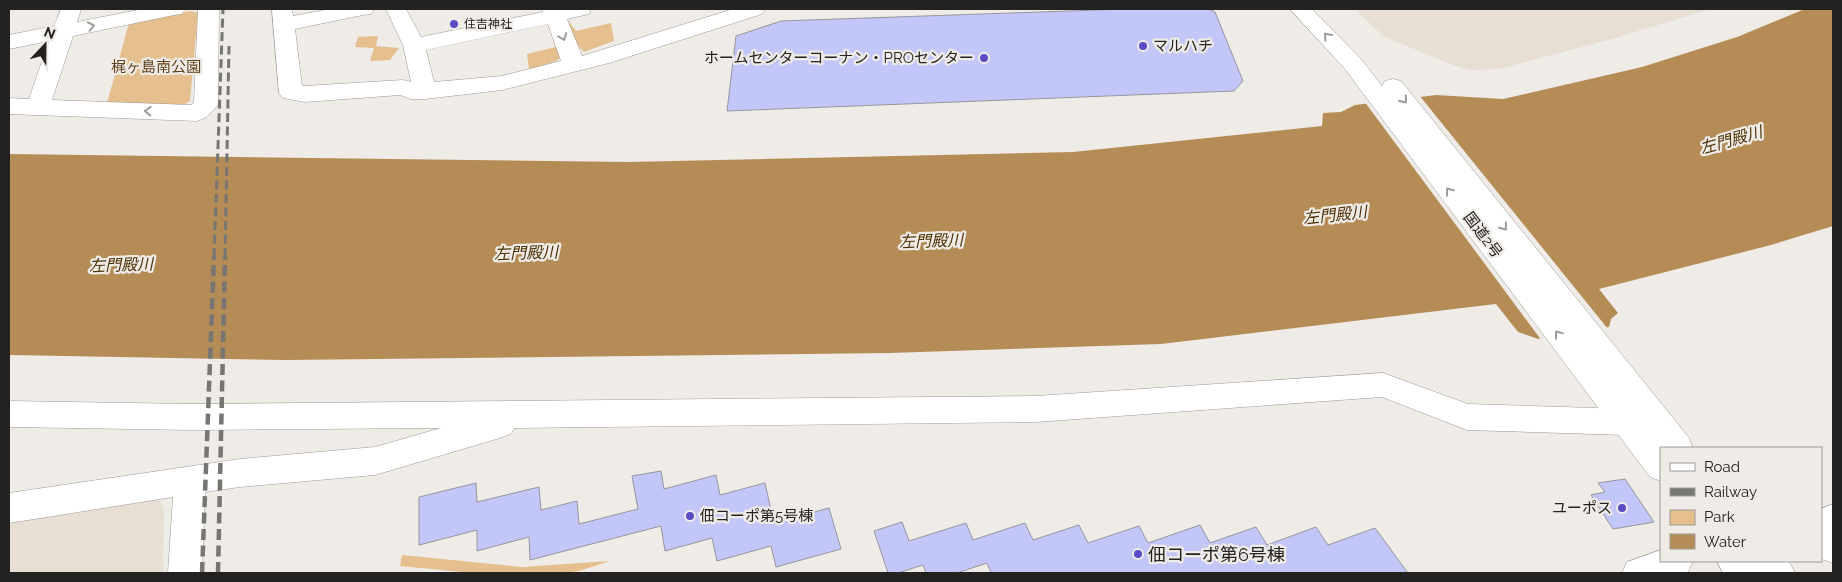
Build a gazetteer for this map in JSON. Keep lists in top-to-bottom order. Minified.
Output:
{"streets":{"main road":["国道2号"]},"water":["左門殿川"],"parks":["梶ヶ島南公園"],"places":["住吉神社","マルハチ","ホームセンターコーナン・PROセンター","ユーポス","佃コーポ第5号棟","佃コーポ第6号棟"],"legend":["Road","Railway","Park","Water"],"north":"top"}
